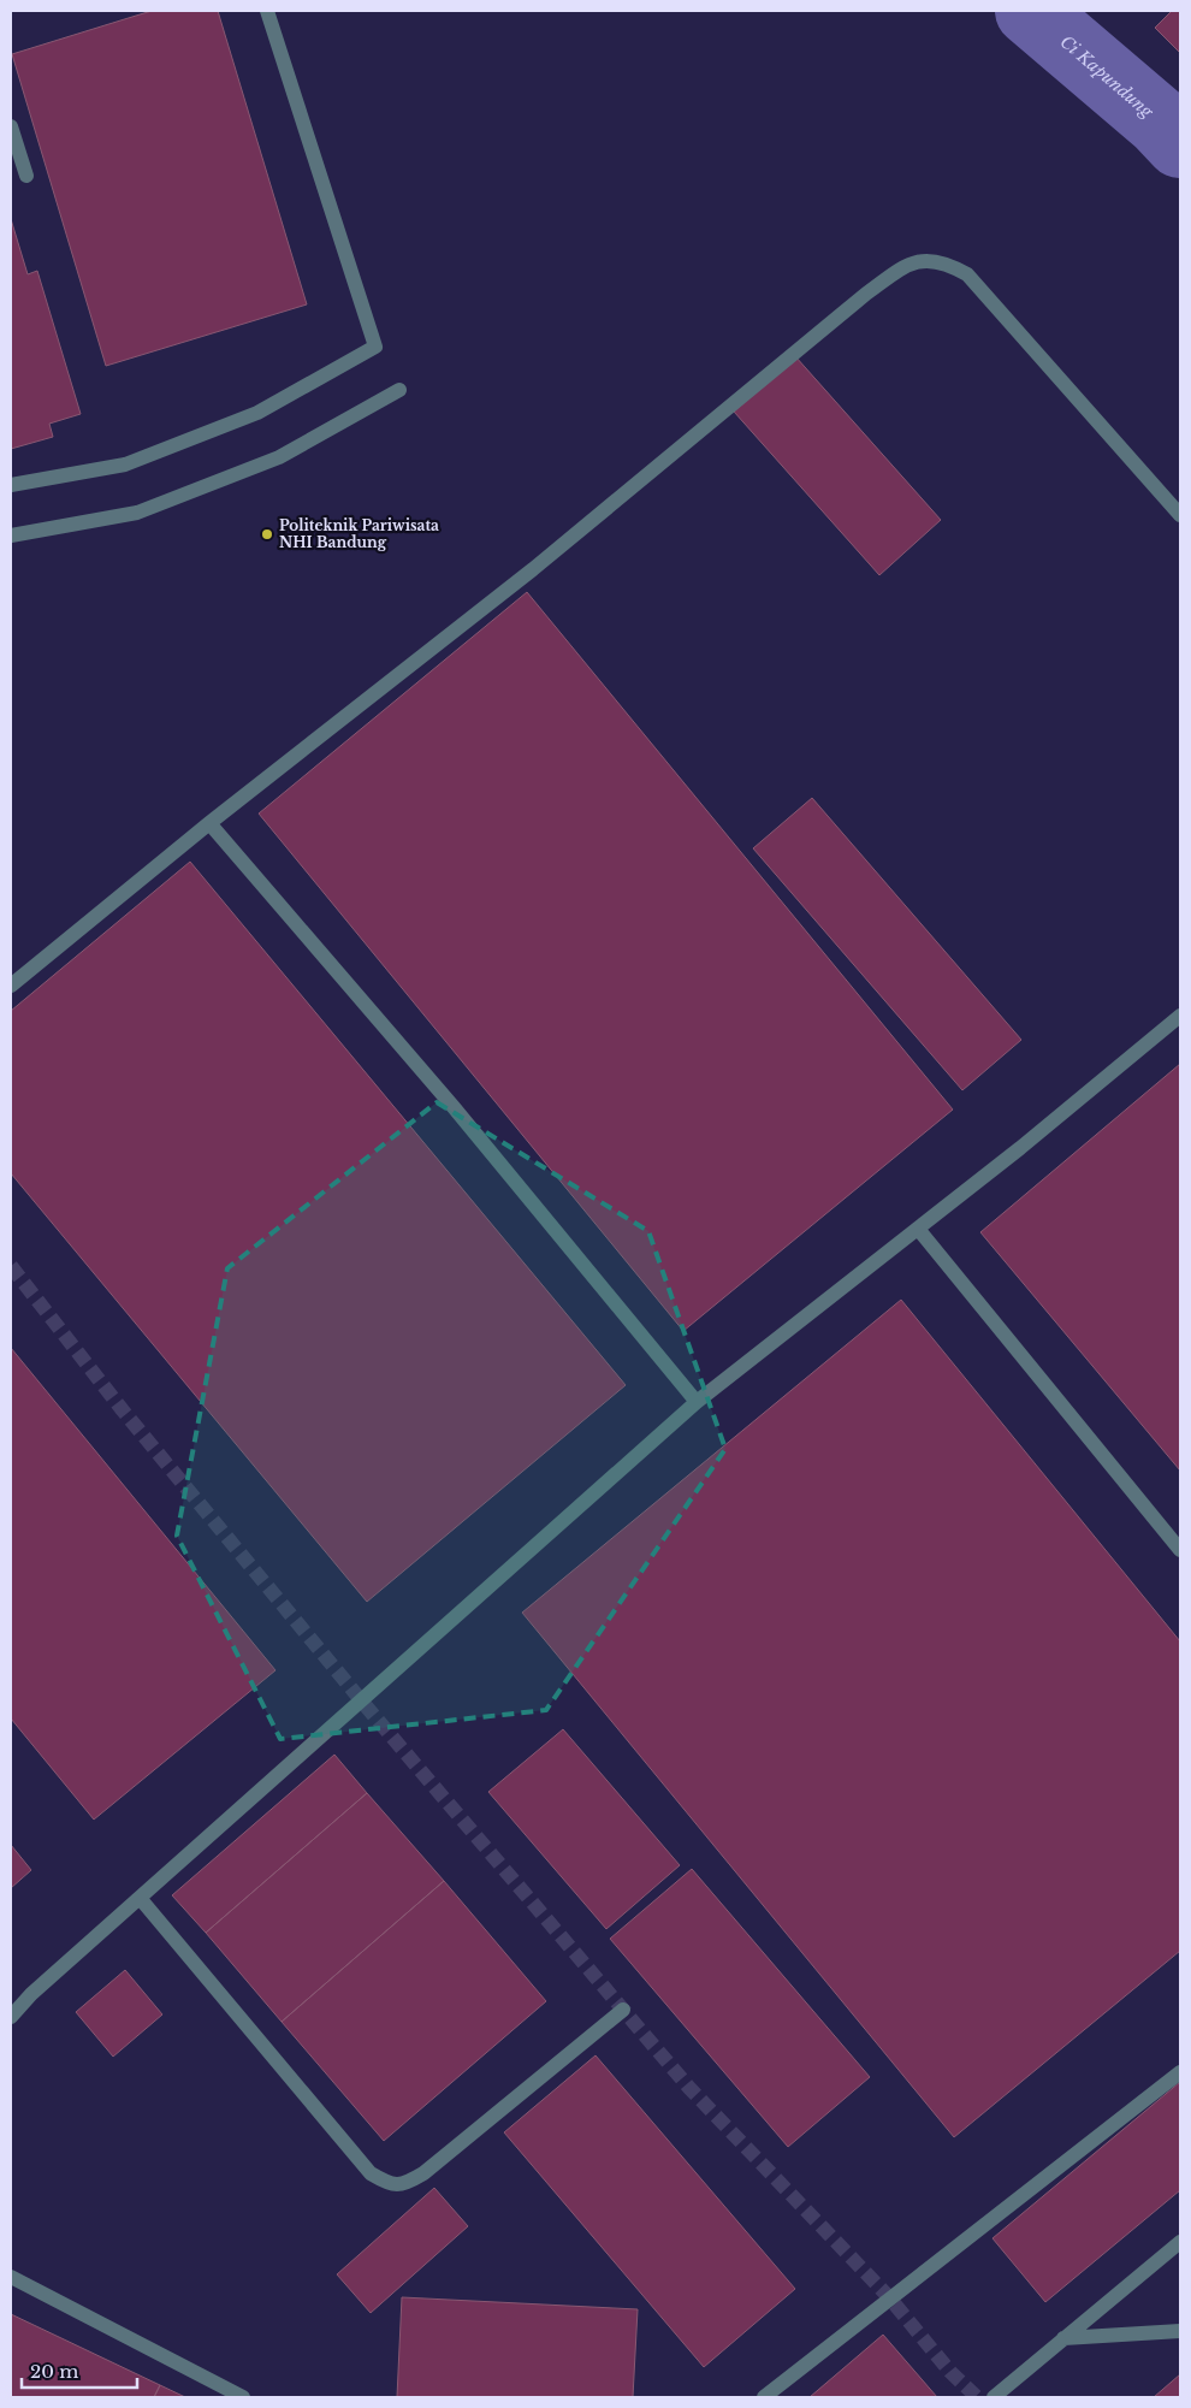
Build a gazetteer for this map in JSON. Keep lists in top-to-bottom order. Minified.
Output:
{"water":["Ci Kapundung"],"places":["Politeknik Pariwisata NHI Bandung"],"scale_bar":"20 m"}
